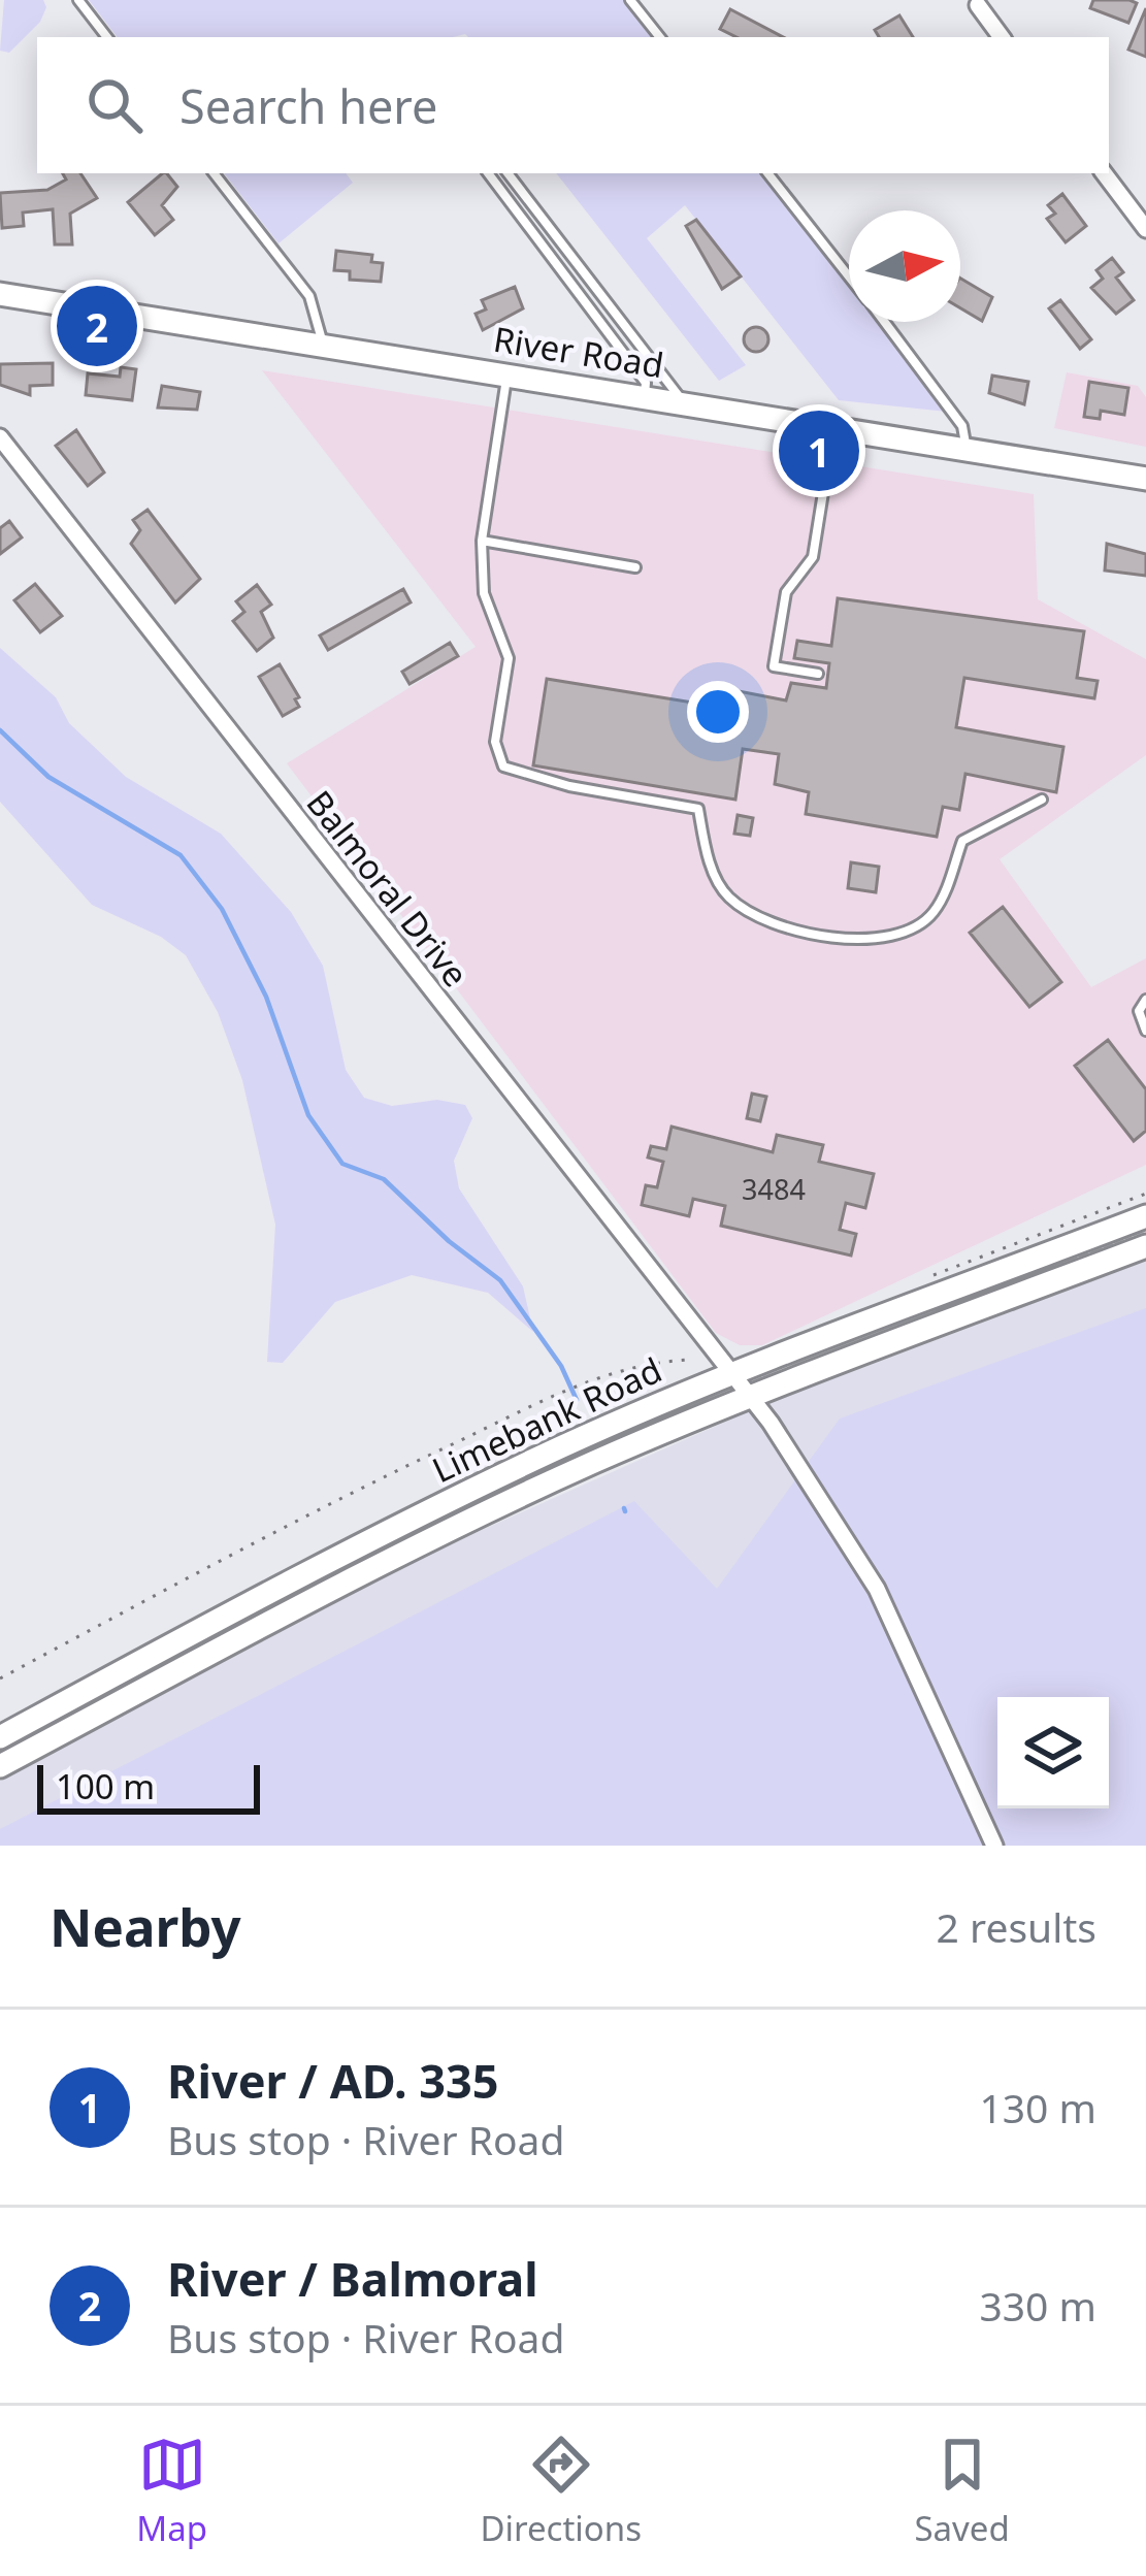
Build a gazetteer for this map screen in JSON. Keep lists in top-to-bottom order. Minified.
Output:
{"streets":{"main road":["River Road","Limebank Road"],"street":["Balmoral Drive"]},"crossings":[["Balmoral Drive","Limebank Road"]],"house_numbers":["3484"],"scale_bar":"100 m","north":"right","page":{"search":"Search here","pins":["2","1"],"scale":"100 m","heading":["Nearby","2 results"],"list":[{"mark":"1","name":"River / AD. 335","note":"Bus stop · River Road","value":"130 m"},{"mark":"2","name":"River / Balmoral","note":"Bus stop · River Road","value":"330 m"}],"nav":["Map","Directions","Saved"]}}
